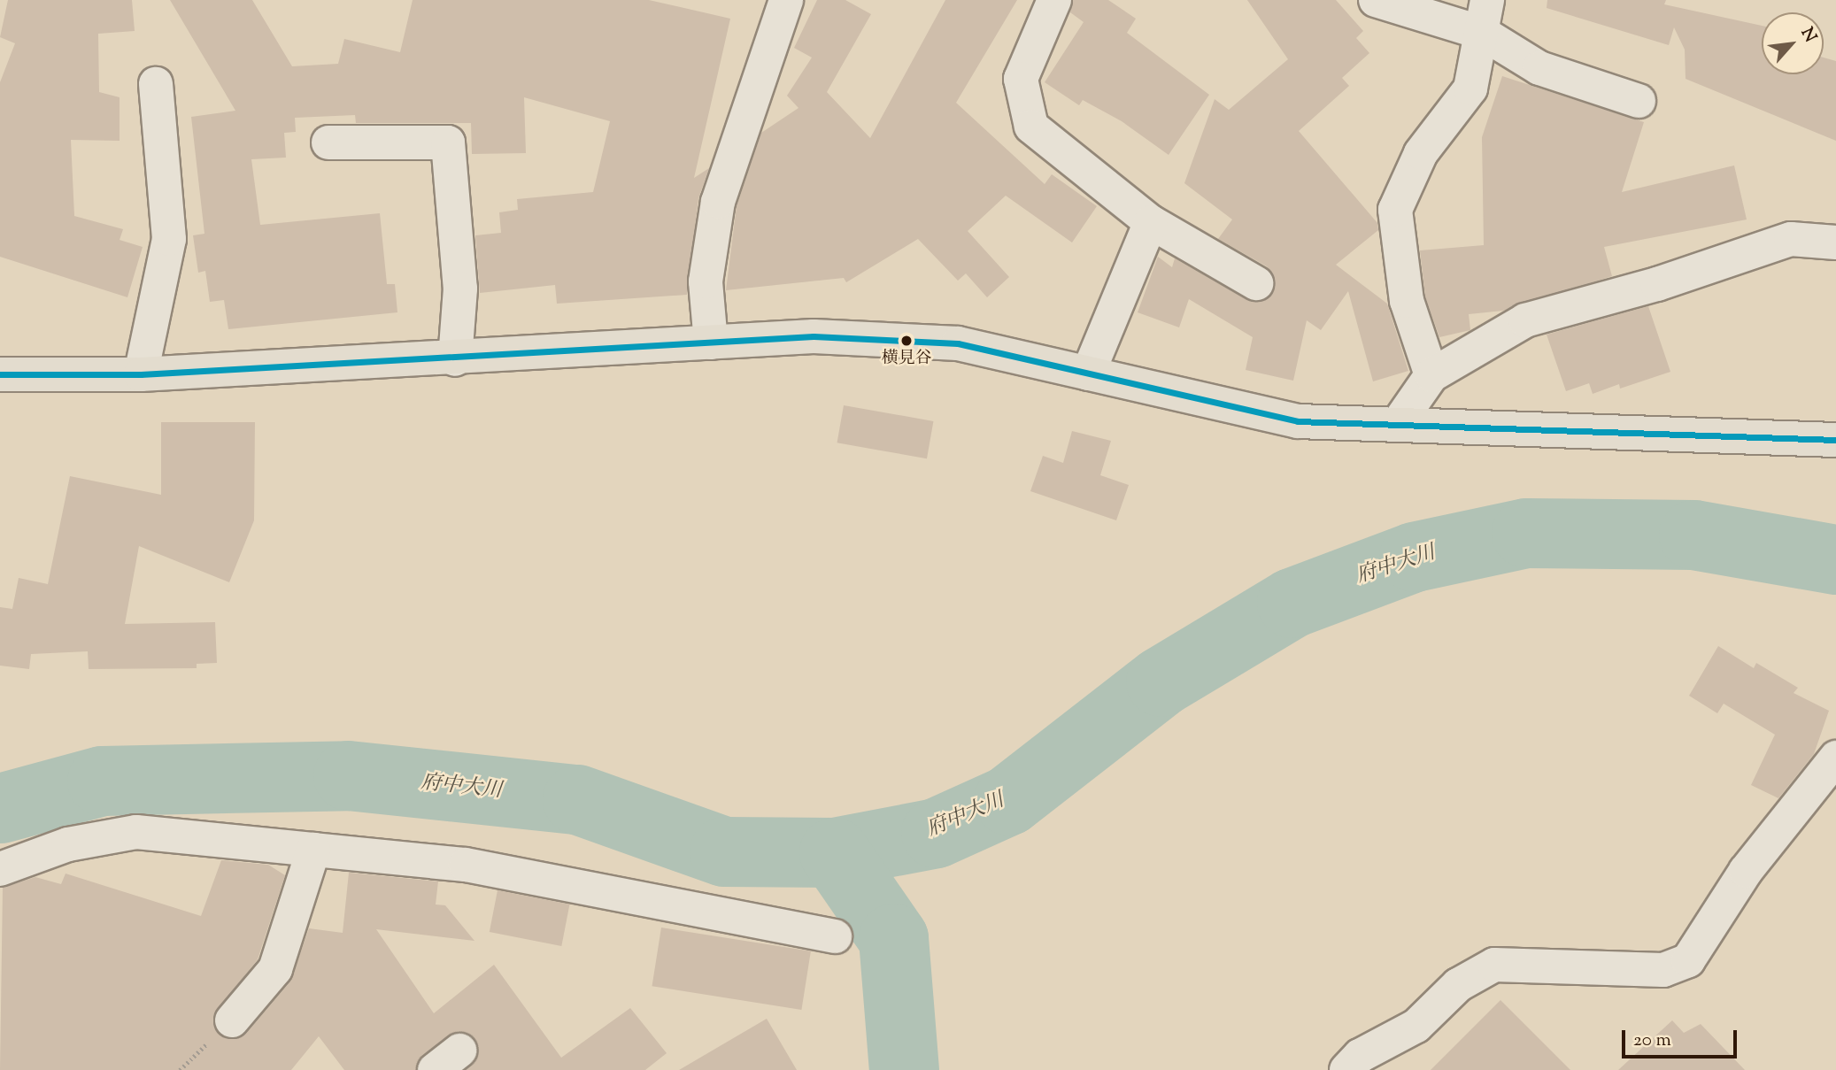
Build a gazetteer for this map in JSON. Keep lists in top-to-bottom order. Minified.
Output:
{"water":["府中大川"],"places":["横見谷"],"scale_bar":"20 m","north":"top right"}
